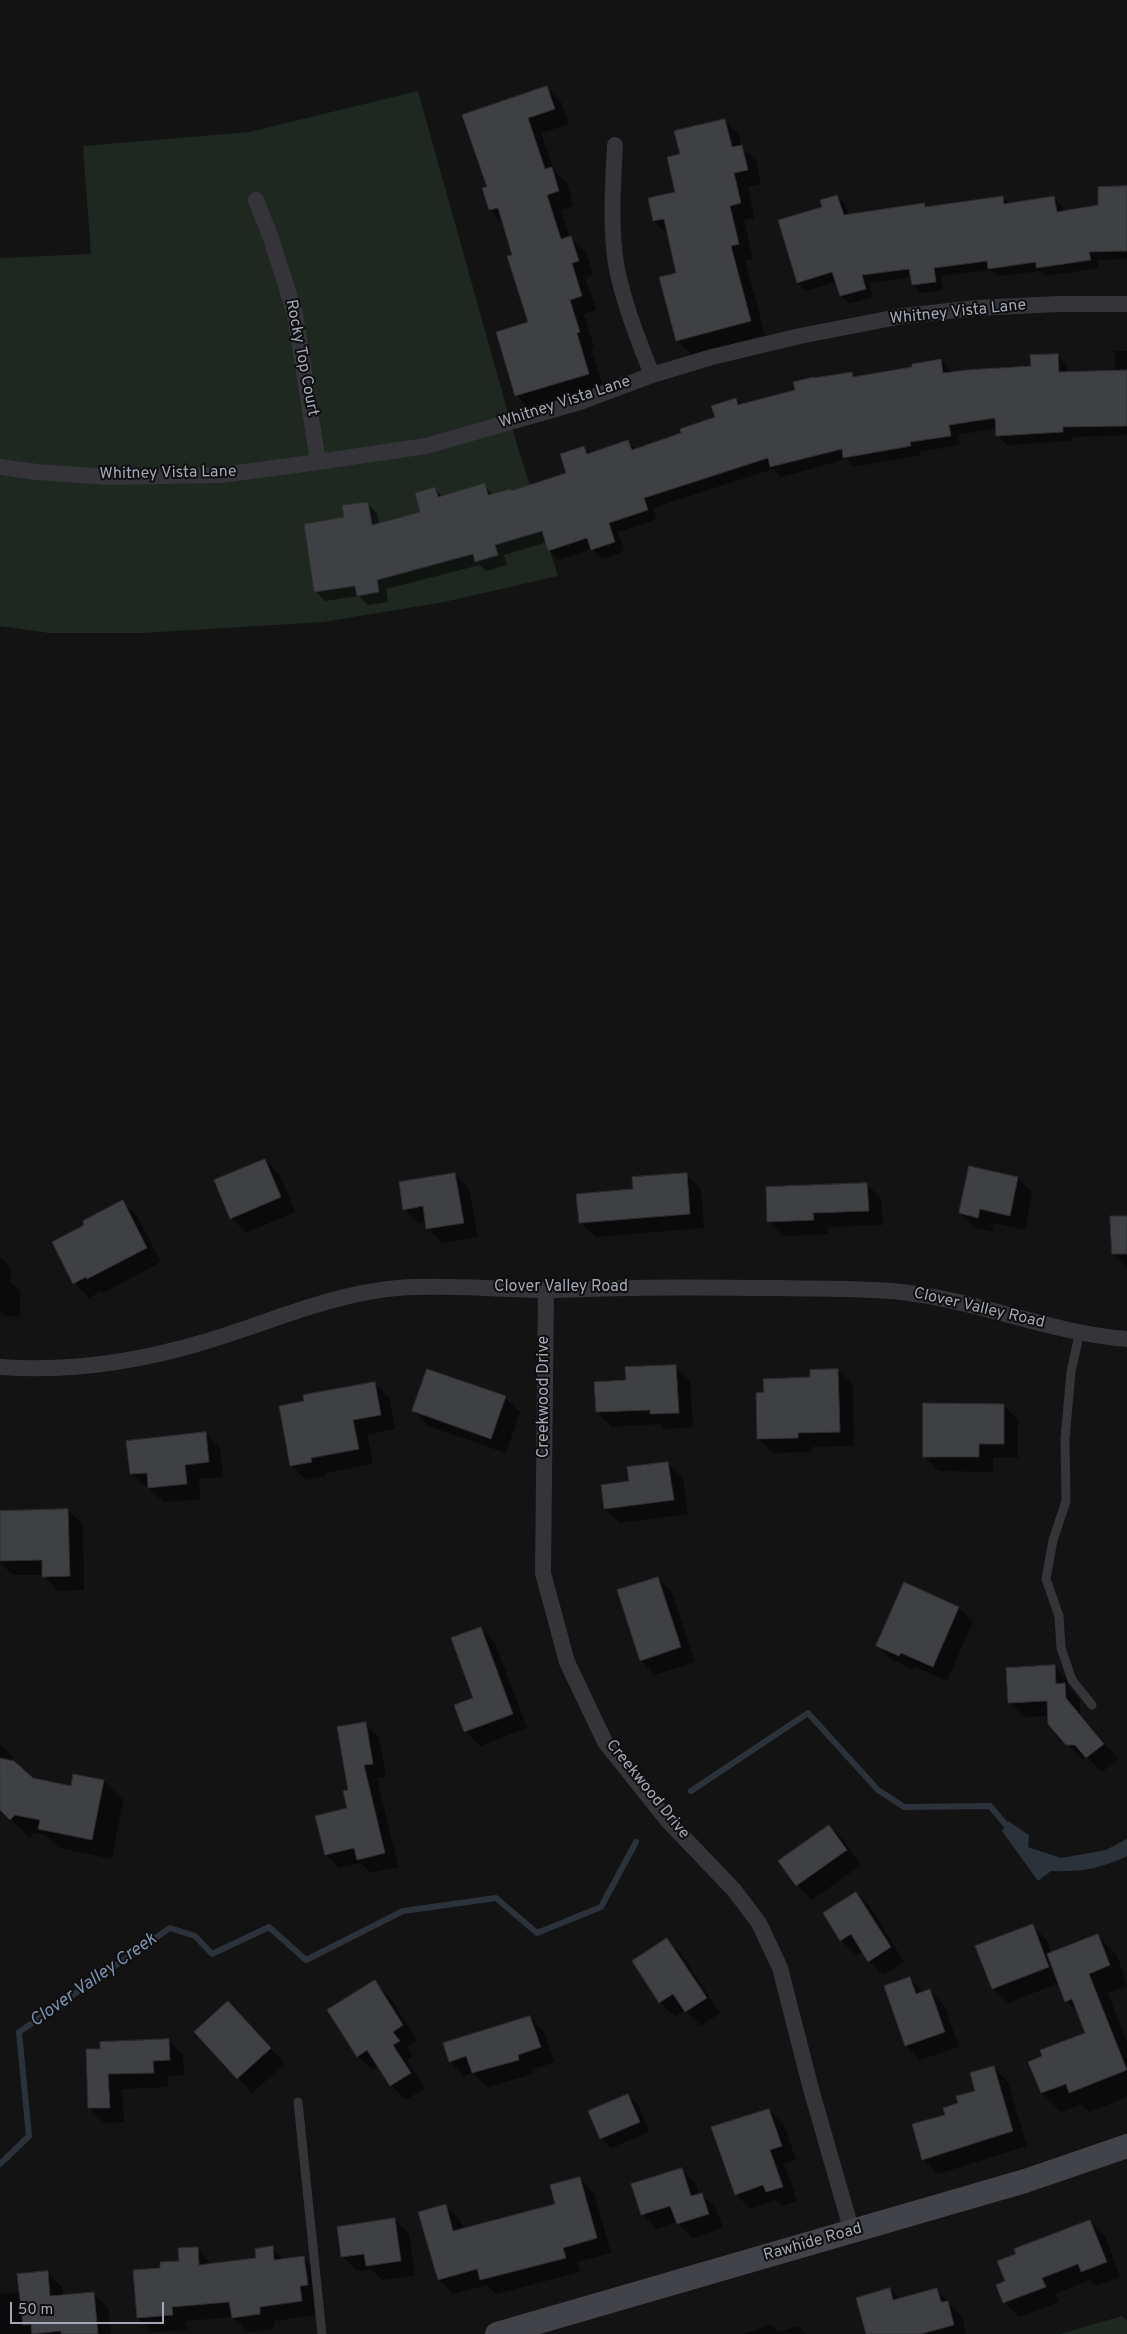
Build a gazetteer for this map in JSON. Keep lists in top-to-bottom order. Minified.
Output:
{"streets":{"street":["Whitney Vista Lane","Rocky Top Court","Clover Valley Road","Creekwood Drive","Rawhide Road"]},"crossings":[["Whitney Vista Lane","Rocky Top Court"],["Clover Valley Road","Creekwood Drive"],["Creekwood Drive","Rawhide Road"]],"water":["Clover Valley Creek"],"scale_bar":"50 m"}
